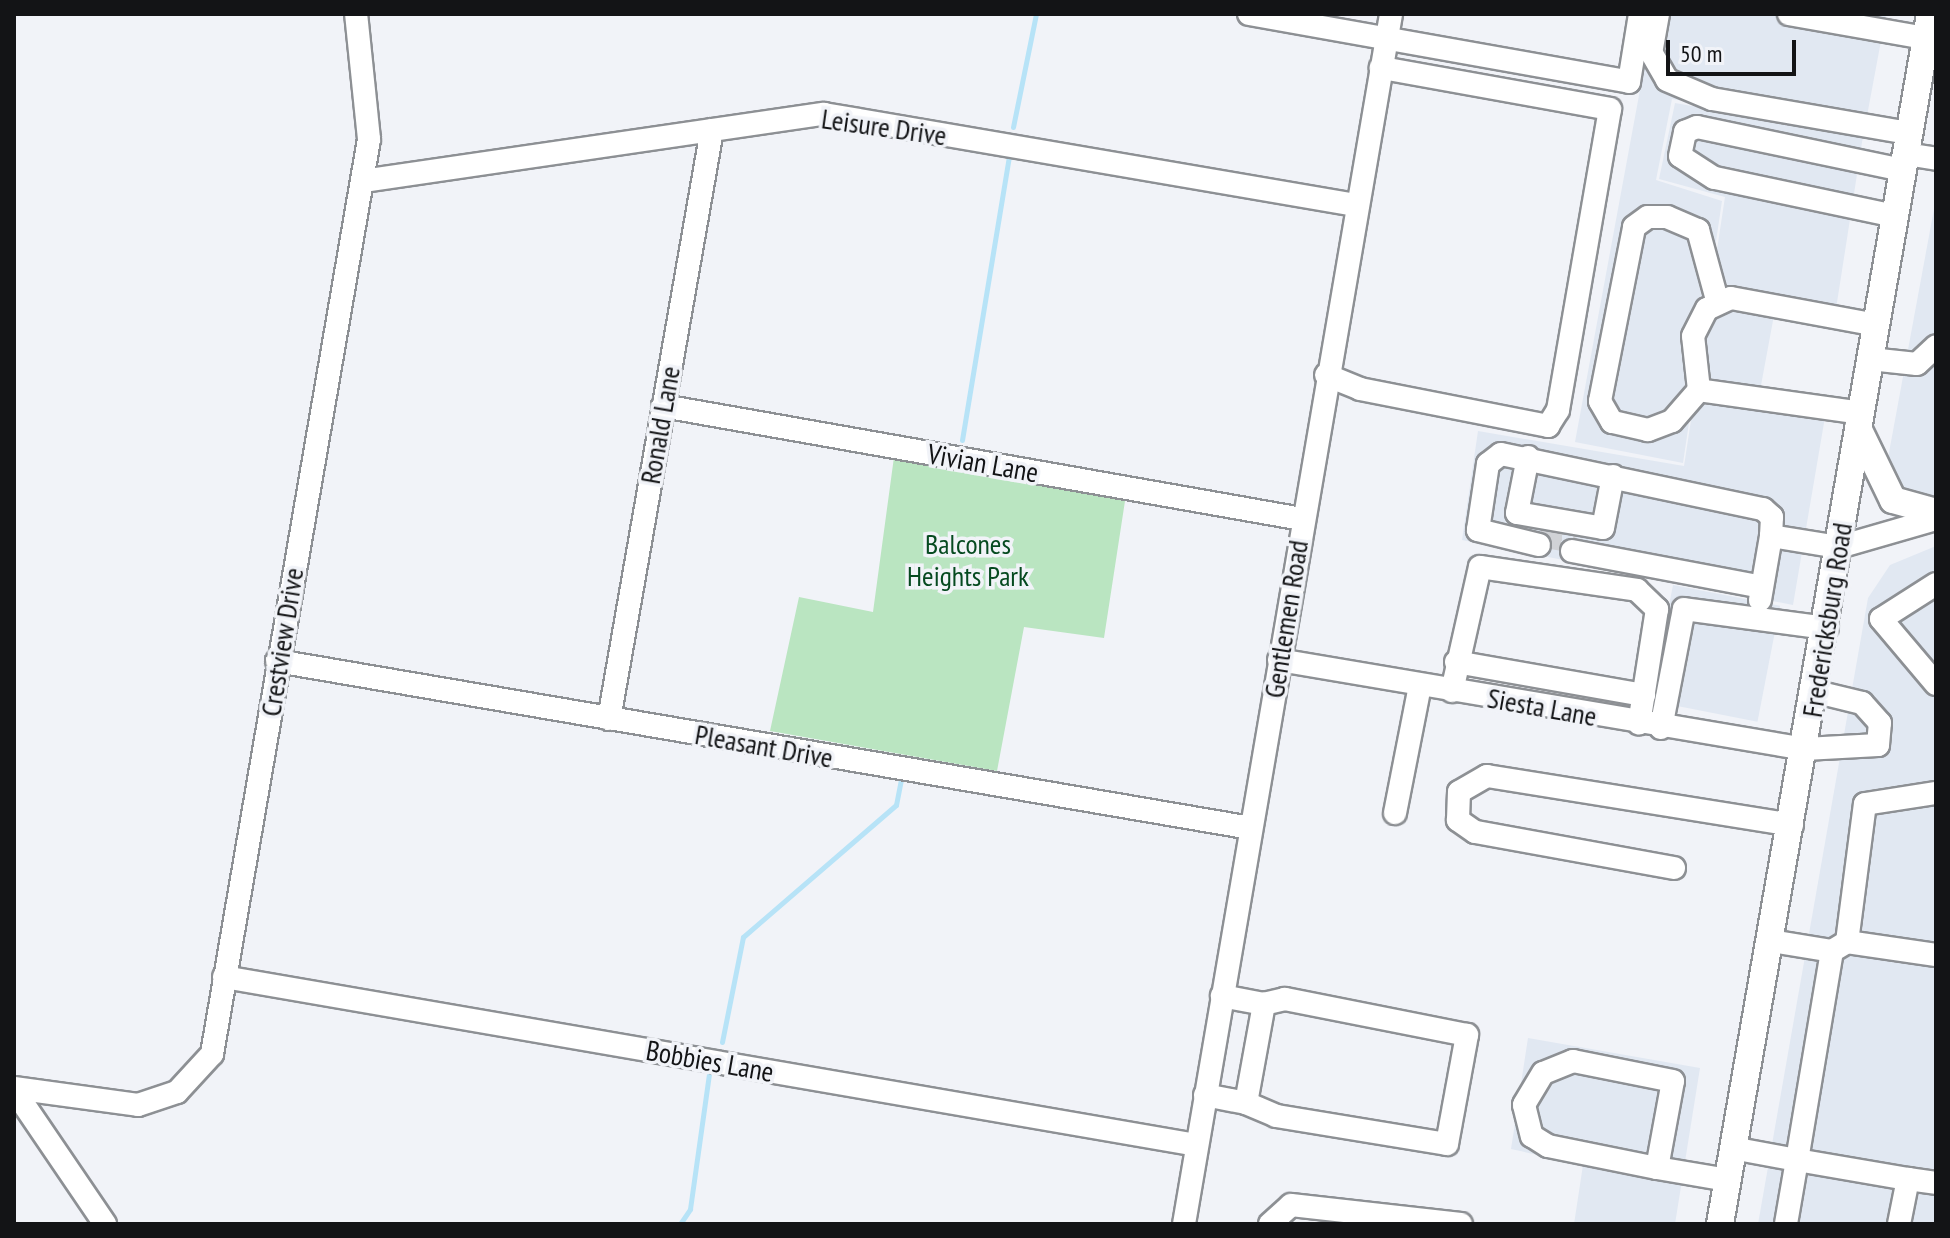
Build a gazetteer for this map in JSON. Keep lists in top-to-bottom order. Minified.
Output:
{"streets":{"main road":["Fredericksburg Road"],"street":["Leisure Drive","Ronald Lane","Vivian Lane","Gentlemen Road","Crestview Drive","Siesta Lane","Pleasant Drive","Bobbies Lane"]},"crossings":[["Leisure Drive","Ronald Lane"],["Leisure Drive","Gentlemen Road"],["Leisure Drive","Crestview Drive"],["Ronald Lane","Vivian Lane"],["Ronald Lane","Pleasant Drive"],["Vivian Lane","Gentlemen Road"],["Gentlemen Road","Siesta Lane"],["Gentlemen Road","Pleasant Drive"],["Gentlemen Road","Bobbies Lane"],["Fredericksburg Road","Siesta Lane"],["Crestview Drive","Pleasant Drive"],["Crestview Drive","Bobbies Lane"]],"parks":["Balcones Heights Park"],"scale_bar":"50 m"}
